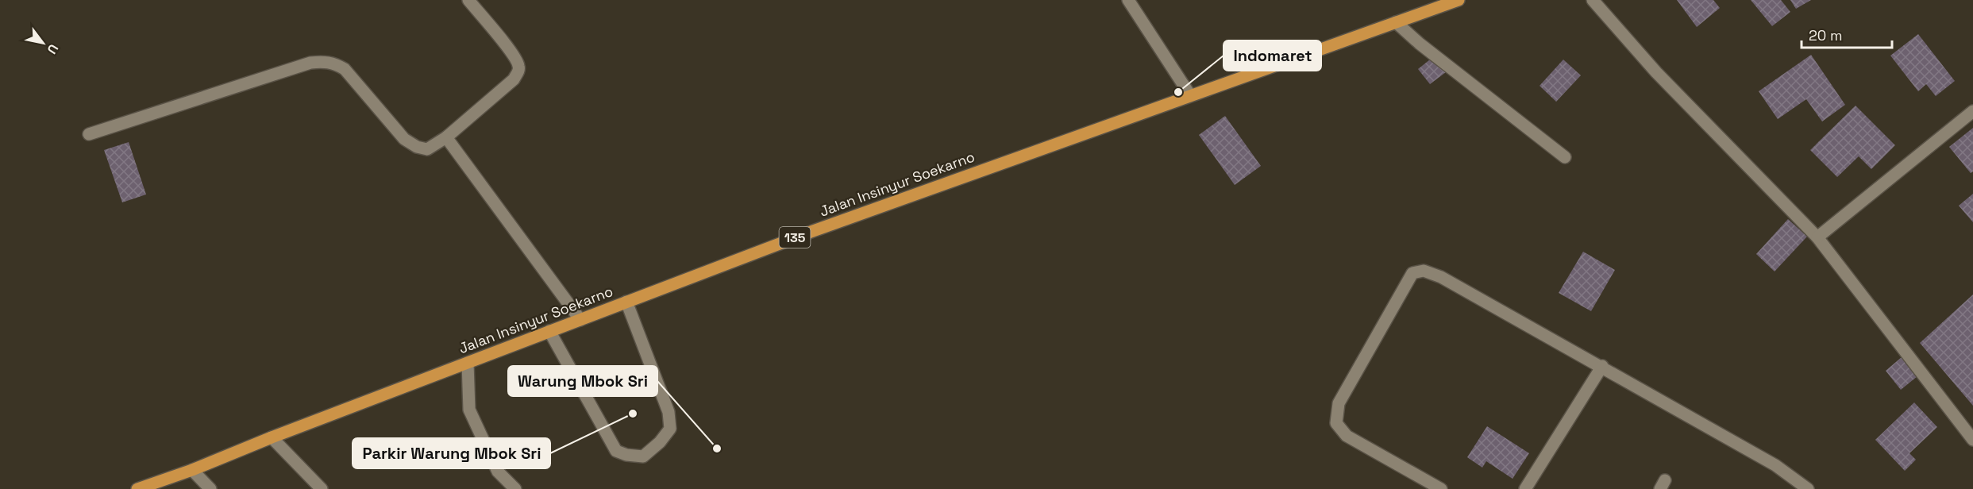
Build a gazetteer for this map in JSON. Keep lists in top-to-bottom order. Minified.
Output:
{"streets":{"main road":["Jalan Insinyur Soekarno","135"]},"places":["Indomaret","Parkir Warung Mbok Sri","Warung Mbok Sri"],"scale_bar":"20 m","north":"bottom right"}
